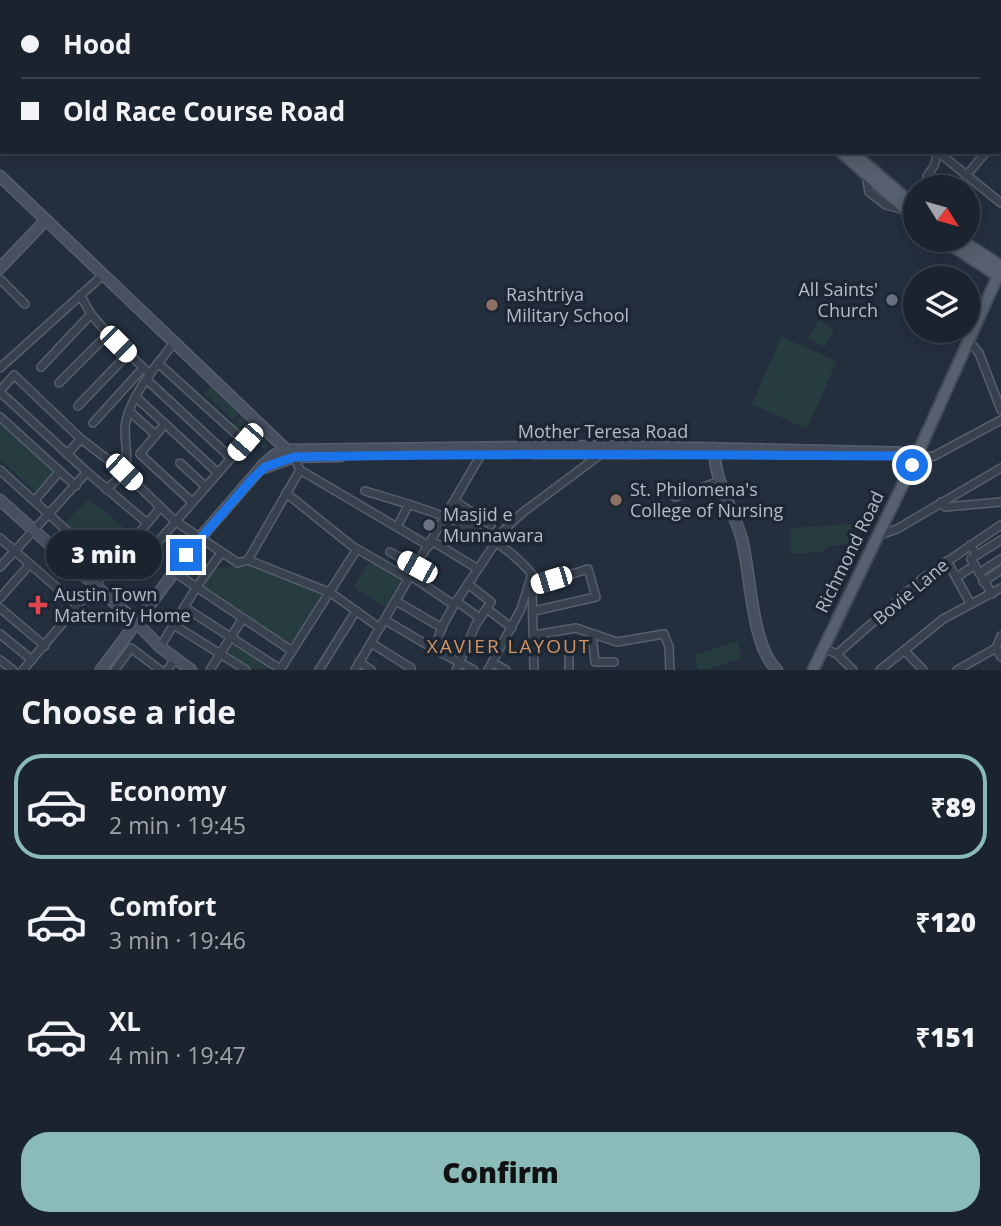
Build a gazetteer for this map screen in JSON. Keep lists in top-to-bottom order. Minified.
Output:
{"streets":{"main road":["Richmond Road"],"street":["Mother Teresa Road","Bovie Lane"]},"crossings":[["Mother Teresa Road","Richmond Road"]],"districts":["XAVIER LAYOUT"],"places":{"other":["All Saints' Church","Rashtriya Military School","St. Philomena's College of Nursing","Masjid e Munnawara"],"health":["Austin Town Maternity Home"]},"north":"bottom right","page":{"banner":["Hood","Old Race Course Road"],"bubble":"3 min","heading":"Choose a ride","list":[{"name":"Economy","note":"2 min · 19:45","value":"₹89"},{"name":"Comfort","note":"3 min · 19:46","value":"₹120"},{"name":"XL","note":"4 min · 19:47","value":"₹151"}],"buttons":"Confirm"}}
